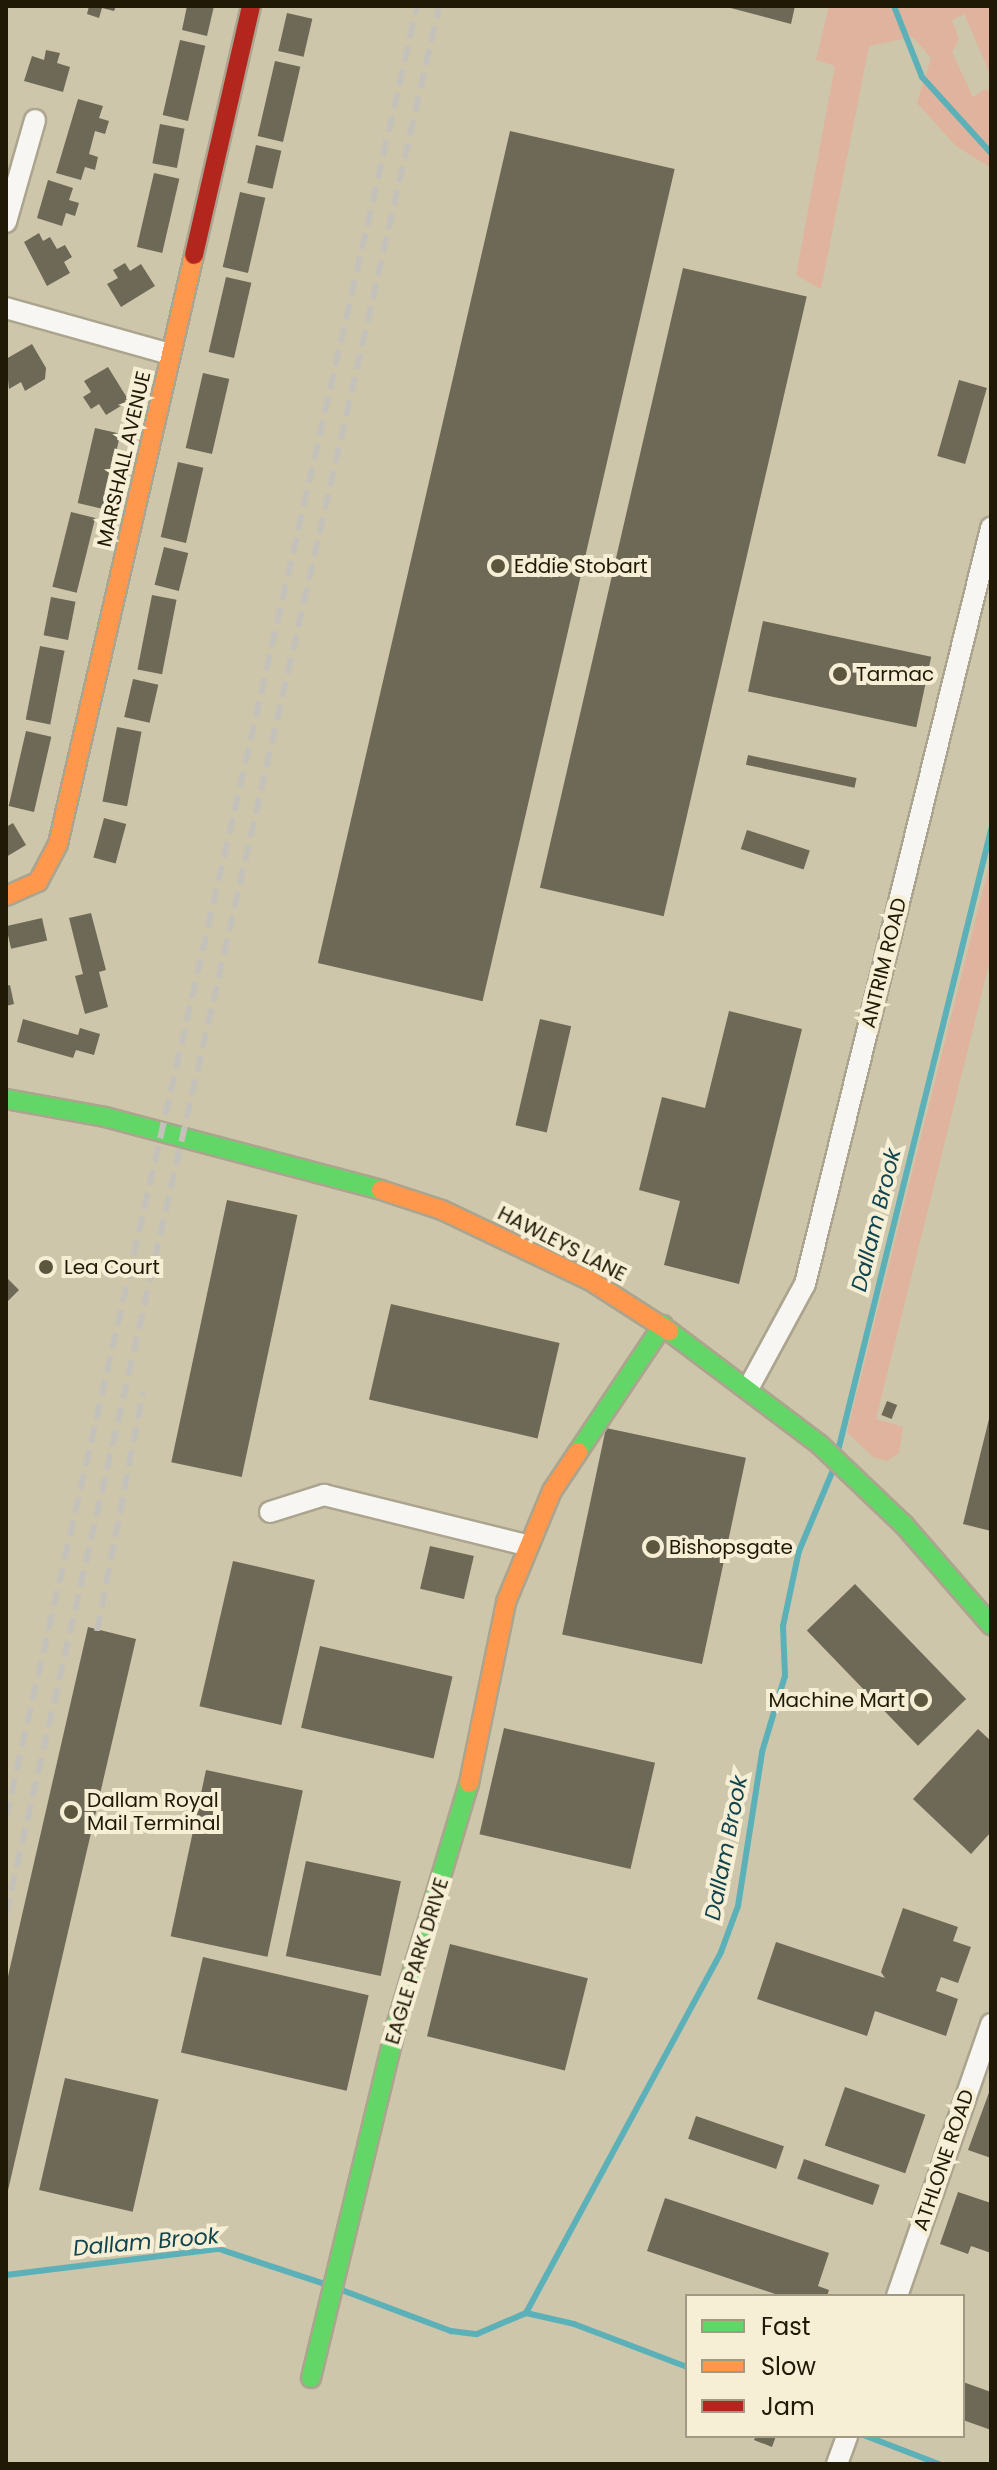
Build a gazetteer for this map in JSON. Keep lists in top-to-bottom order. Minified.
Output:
{"streets":{"street":["MARSHALL AVENUE","ANTRIM ROAD","HAWLEYS LANE","EAGLE PARK DRIVE","ATHLONE ROAD"]},"crossings":[["ANTRIM ROAD","HAWLEYS LANE"],["HAWLEYS LANE","EAGLE PARK DRIVE"]],"water":["Dallam Brook"],"places":["Eddie Stobart","Tarmac","Lea Court","Bishopsgate","Machine Mart","Dallam Royal Mail Terminal"],"legend":["Fast","Slow","Jam"]}
